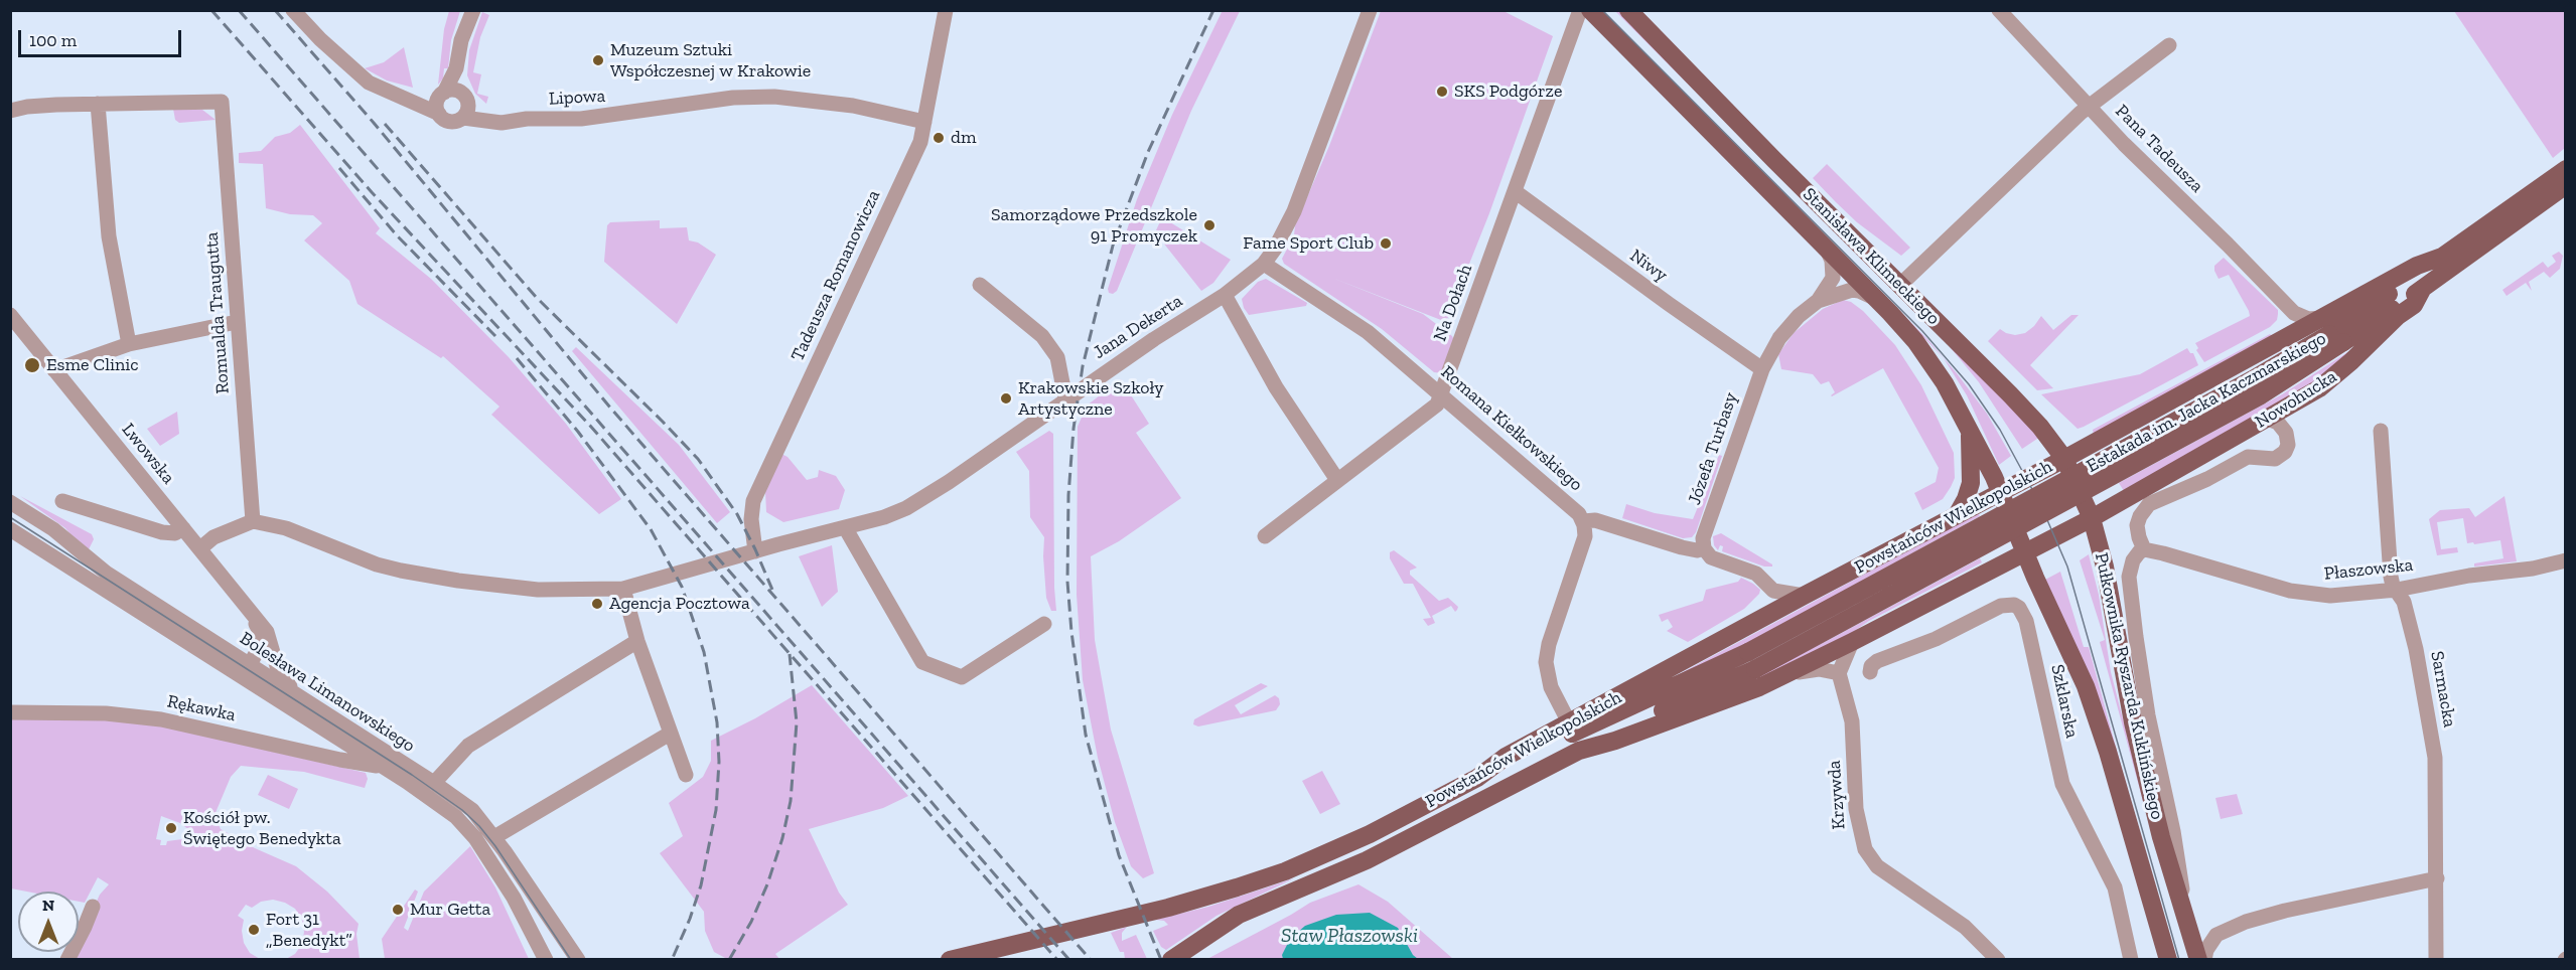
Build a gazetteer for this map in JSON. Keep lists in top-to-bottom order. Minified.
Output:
{"streets":{"main road":["Stanisława Klimeckiego","Nowohucka","Estakada im. Jacka Kaczmarskiego","Powstańców Wielkopolskich","Pułkownika Ryszarda Kuklińskiego"],"street":["Lipowa","Pana Tadeusza","Niwy","Tadeusza Romanowicza","Na Dołach","Romualda Traugutta","Jana Dekerta","Romana Kiełkowskiego","Józefa Turbasy","Lwowska","Płaszowska","Sarmacka","Bolesława Limanowskiego","Szklarska","Rękawka","Krzywda"]},"crossings":[["Lipowa","Tadeusza Romanowicza"],["Stanisława Klimeckiego","Nowohucka"],["Stanisława Klimeckiego","Józefa Turbasy"],["Stanisława Klimeckiego","Powstańców Wielkopolskich"],["Stanisława Klimeckiego","Pułkownika Ryszarda Kuklińskiego"],["Niwy","Na Dołach"],["Niwy","Józefa Turbasy"],["Tadeusza Romanowicza","Jana Dekerta"],["Na Dołach","Romana Kiełkowskiego"],["Romualda Traugutta","Jana Dekerta"],["Jana Dekerta","Romana Kiełkowskiego"],["Nowohucka","Estakada im. Jacka Kaczmarskiego"],["Nowohucka","Powstańców Wielkopolskich"],["Nowohucka","Pułkownika Ryszarda Kuklińskiego"],["Estakada im. Jacka Kaczmarskiego","Powstańców Wielkopolskich"],["Lwowska","Bolesława Limanowskiego"],["Powstańców Wielkopolskich","Pułkownika Ryszarda Kuklińskiego"],["Płaszowska","Sarmacka"],["Bolesława Limanowskiego","Rękawka"]],"water":["Staw Płaszowski"],"places":["Muzeum Sztuki Współczesnej w Krakowie","SKS Podgórze","dm","Samorządowe Przedszkole 91 Promyczek","Fame Sport Club","Esme Clinic","Krakowskie Szkoły Artystyczne","Agencja Pocztowa","Kościół pw. Świętego Benedykta","Mur Getta","Fort 31 „Benedykt”"],"scale_bar":"100 m","north":"top"}
